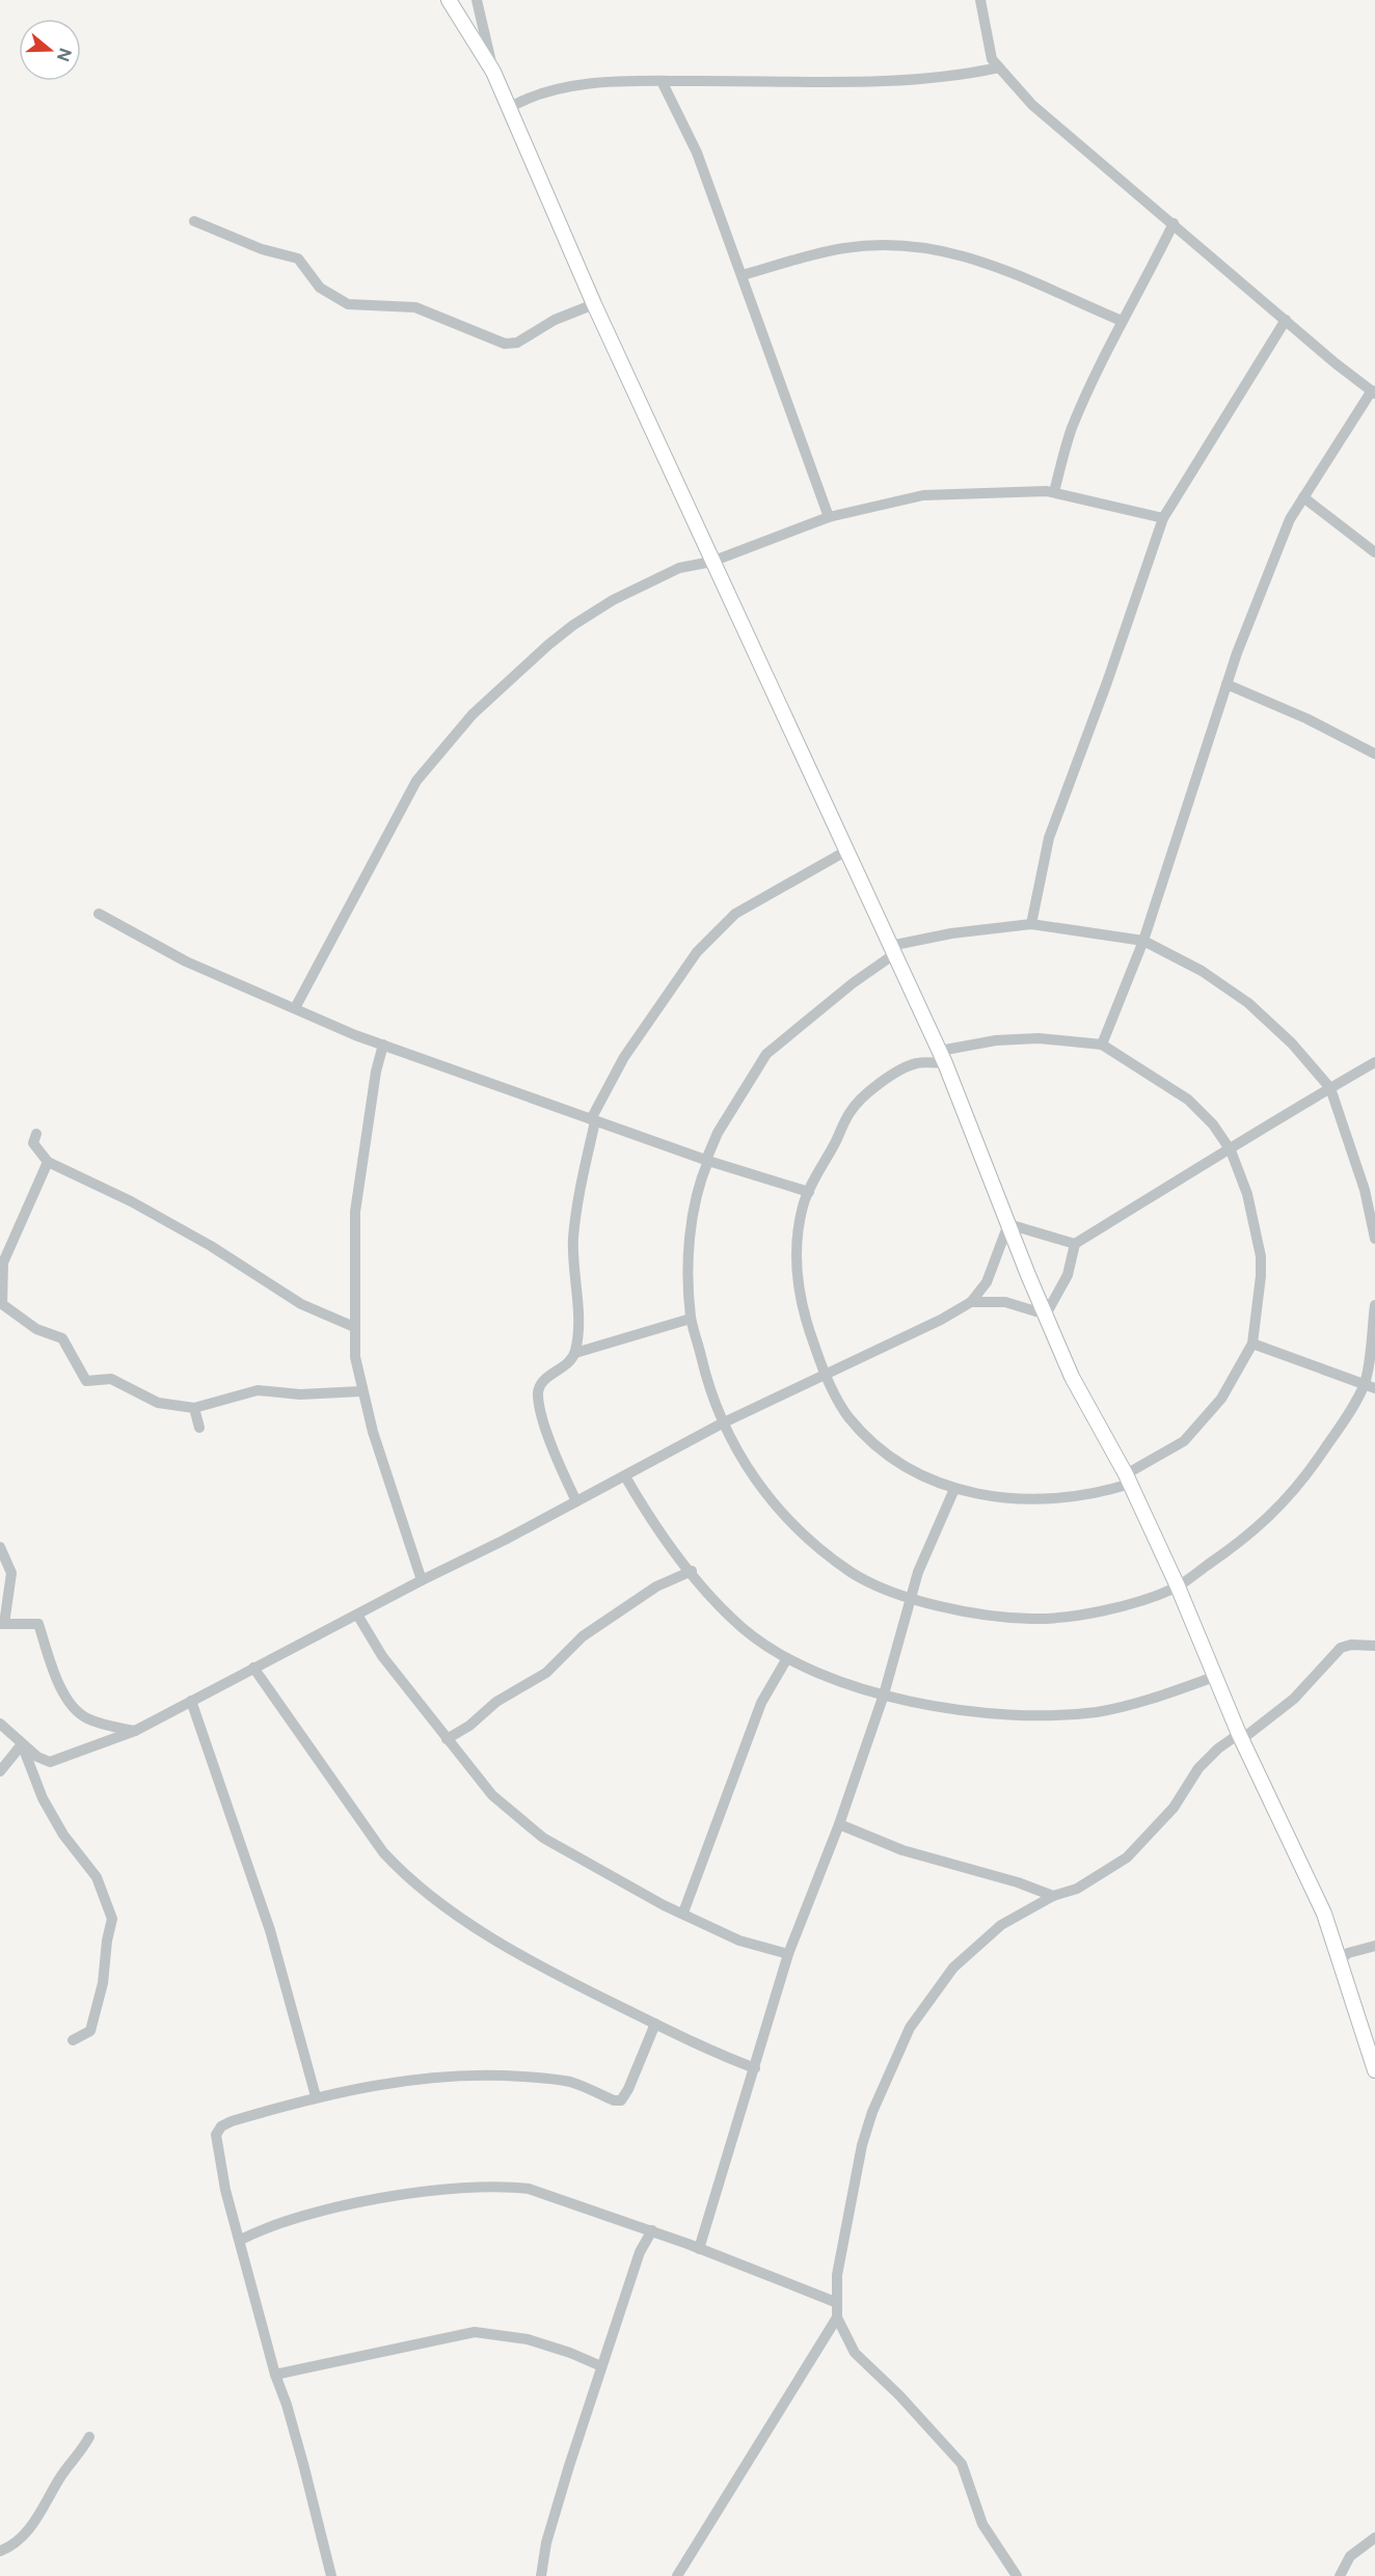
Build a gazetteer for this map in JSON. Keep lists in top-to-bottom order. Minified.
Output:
{"north":"right"}
